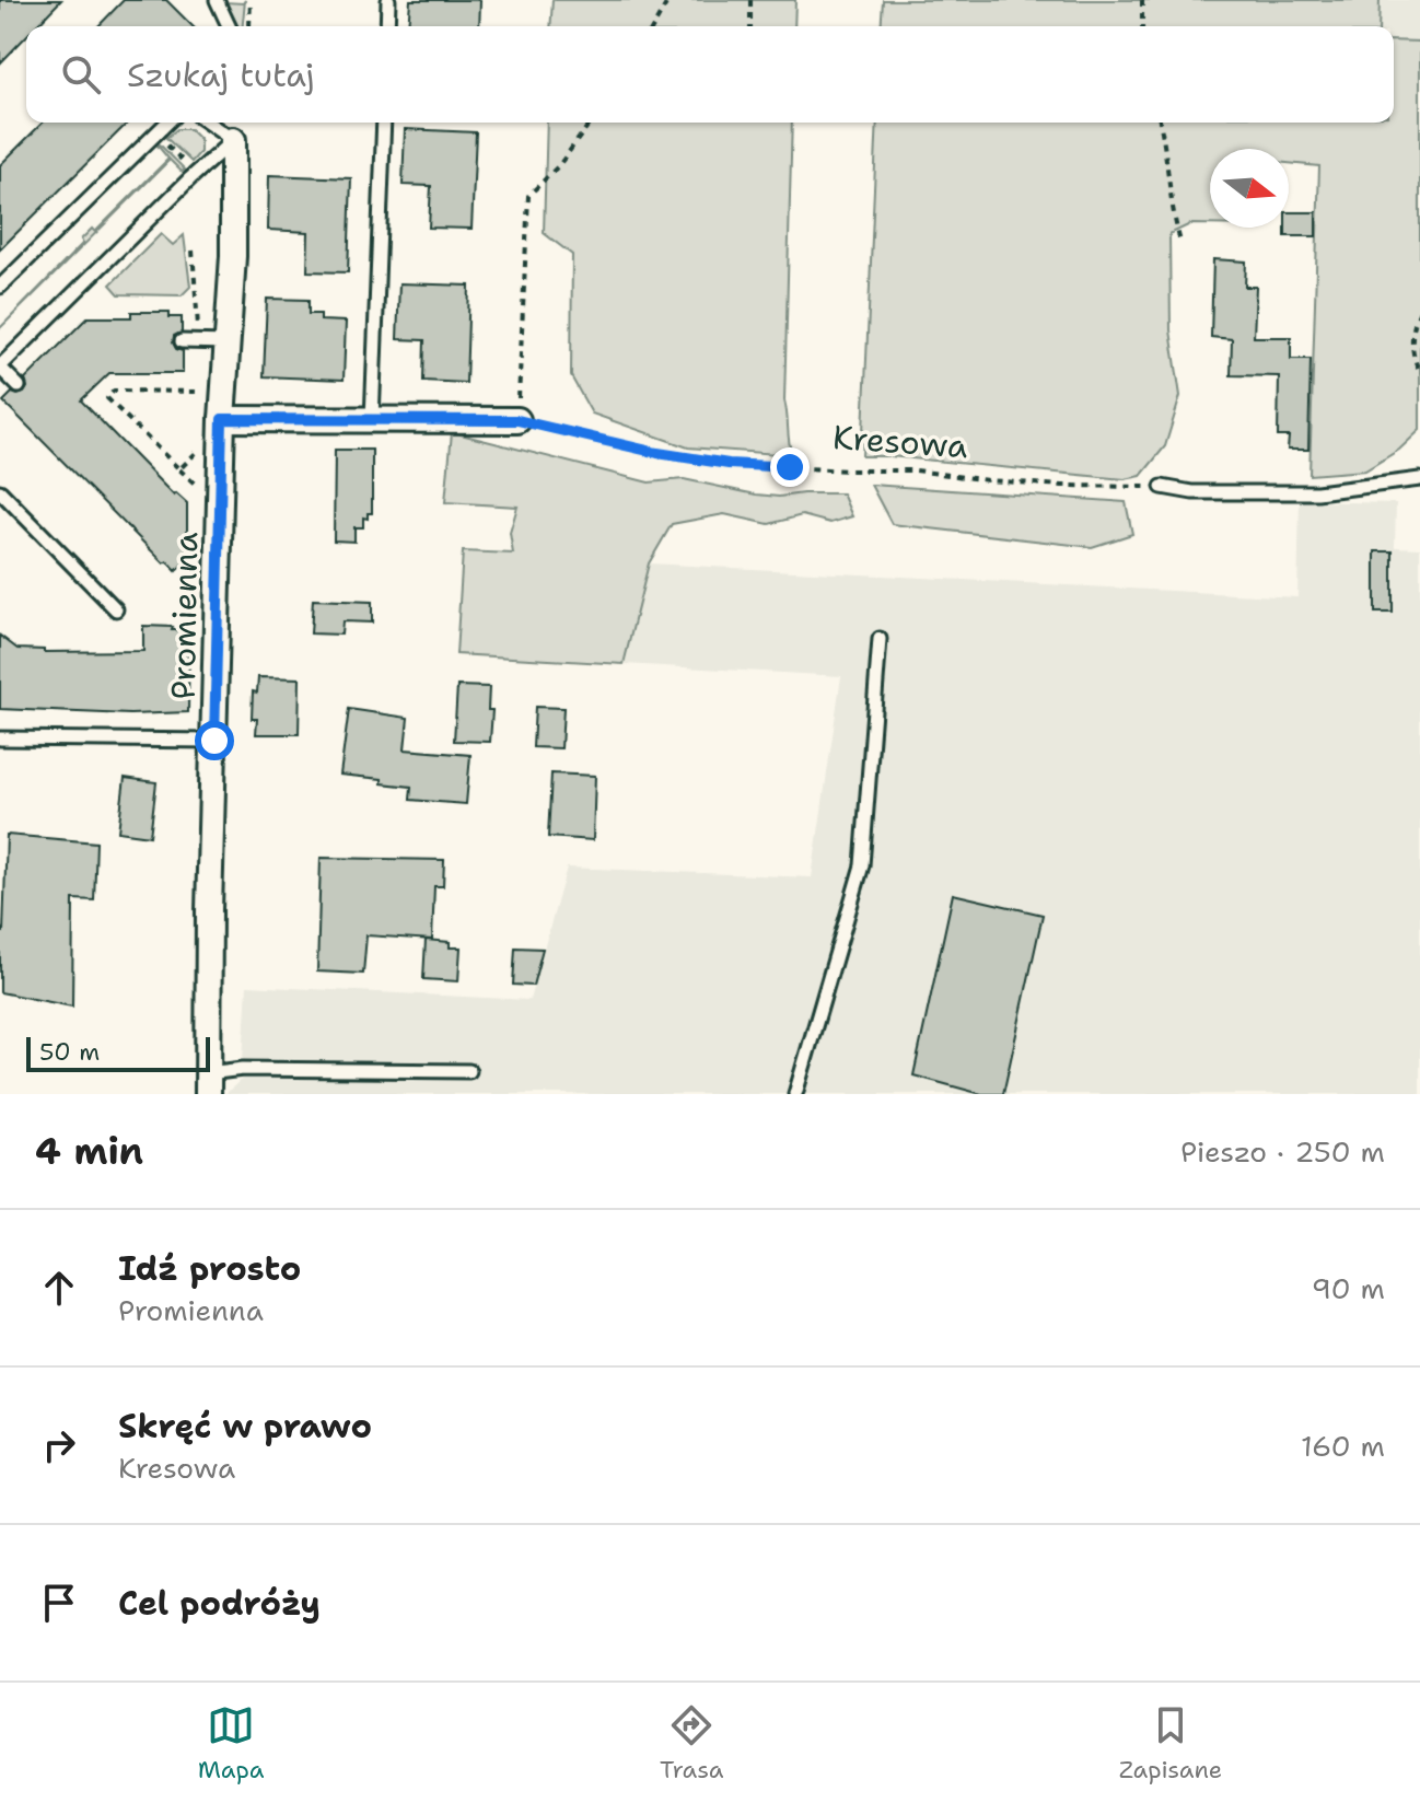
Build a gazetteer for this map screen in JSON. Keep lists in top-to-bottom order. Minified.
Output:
{"streets":{"street":["Promienna"],"path":["Kresowa"]},"scale_bar":"50 m","north":"right","page":{"search":"Szukaj tutaj","scale":"50 m","heading":["4 min","Pieszo · 250 m"],"list":[["Idź prosto","Promienna","90 m"],["Skręć w prawo","Kresowa","160 m"],"Cel podróży"],"nav":["Mapa","Trasa","Zapisane"]}}
